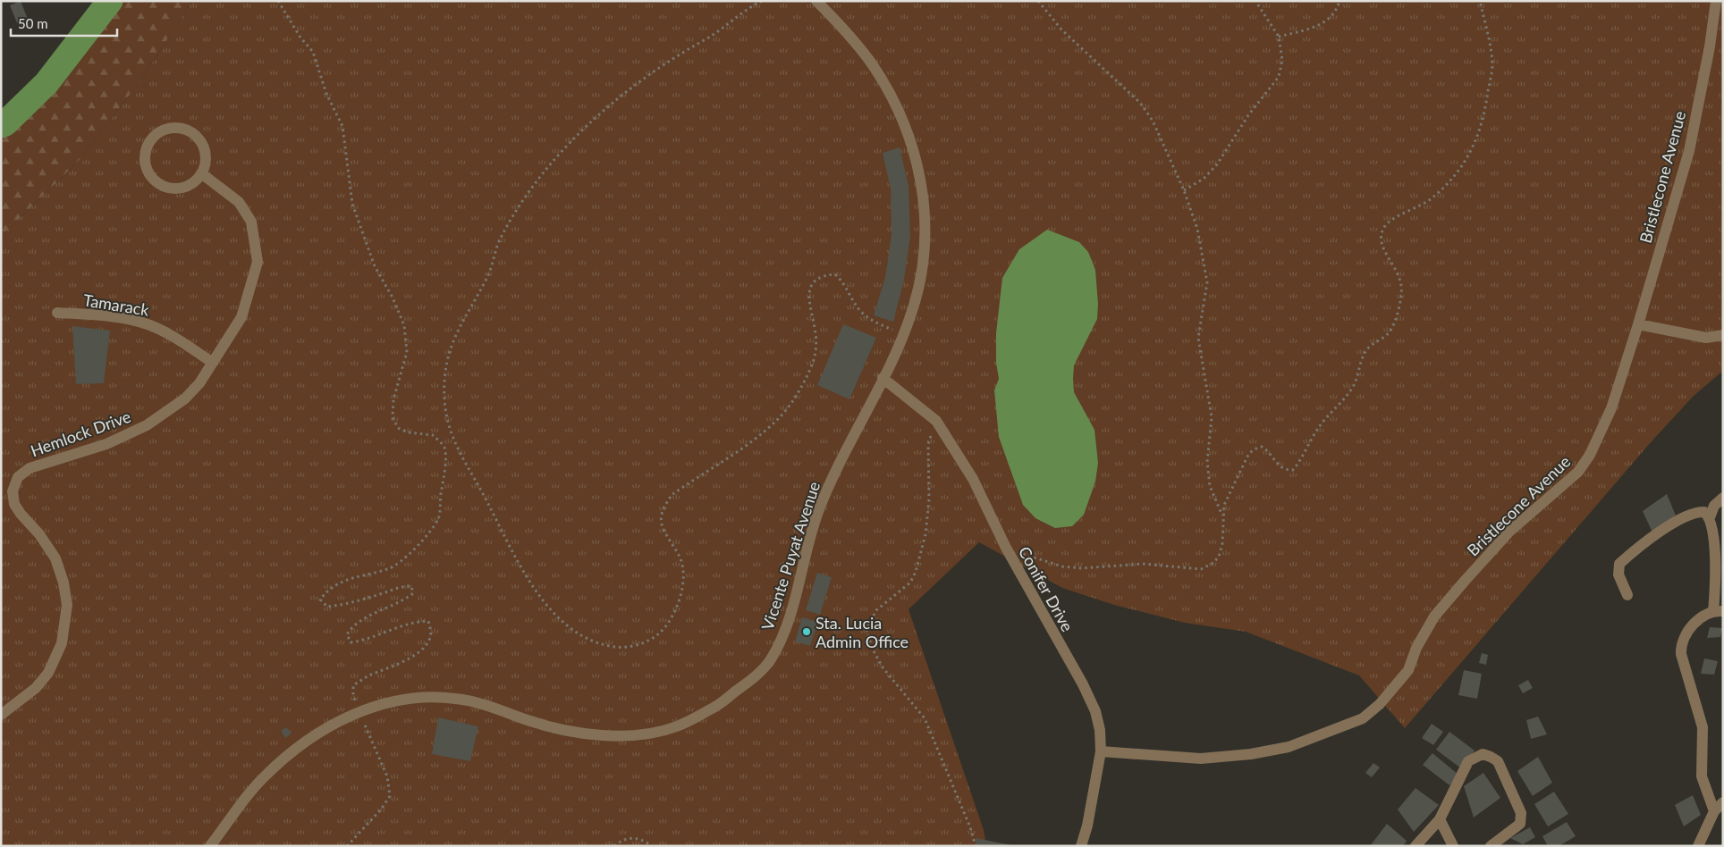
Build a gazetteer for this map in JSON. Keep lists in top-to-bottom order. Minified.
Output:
{"streets":{"street":["Bristlecone Avenue","Tamarack","Hemlock Drive","Vicente Puyat Avenue","Conifer Drive"]},"crossings":[["Bristlecone Avenue","Conifer Drive"],["Tamarack","Hemlock Drive"],["Vicente Puyat Avenue","Conifer Drive"]],"places":["Sta. Lucia Admin Office"],"scale_bar":"50 m"}
